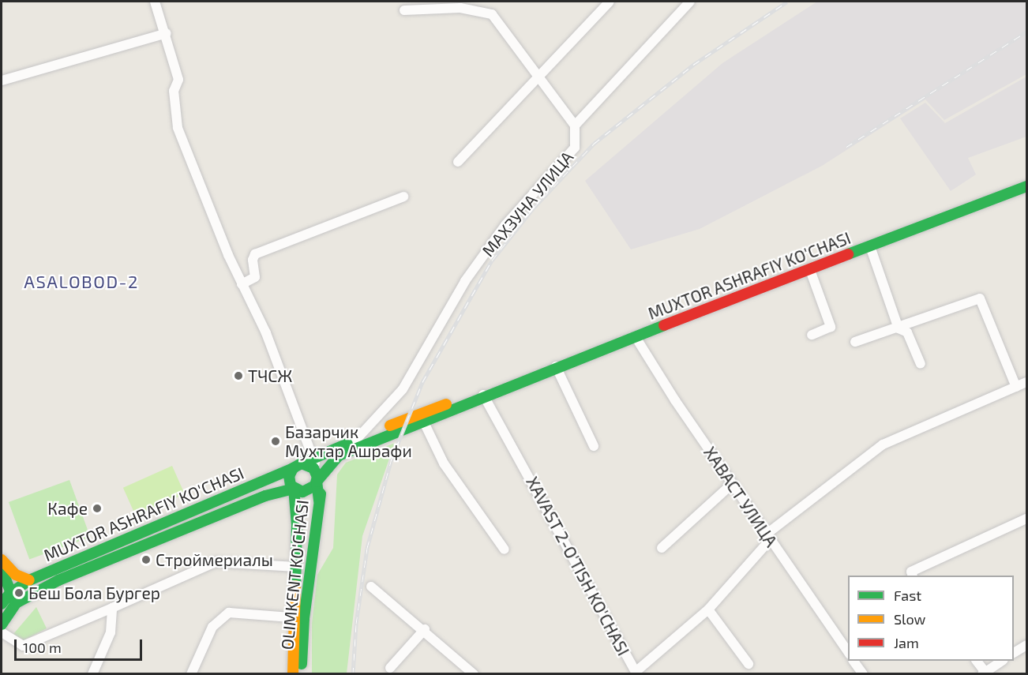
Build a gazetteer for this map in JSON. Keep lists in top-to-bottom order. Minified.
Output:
{"streets":{"main road":["MUXTOR ASHRAFIY KO'CHASI","OLIMKENT KO'CHASI"],"street":["МАХЗУНА УЛИЦА","ХАВАСТ УЛИЦА","XAVAST 2-O'TISH KO'CHASI"]},"crossings":[["МАХЗУНА УЛИЦА","MUXTOR ASHRAFIY KO'CHASI"],["MUXTOR ASHRAFIY KO'CHASI","ХАВАСТ УЛИЦА"],["MUXTOR ASHRAFIY KO'CHASI","XAVAST 2-O'TISH KO'CHASI"],["MUXTOR ASHRAFIY KO'CHASI","OLIMKENT KO'CHASI"],["ХАВАСТ УЛИЦА","XAVAST 2-O'TISH KO'CHASI"]],"districts":["ASALOBOD-2"],"places":["ТЧСЖ","Базарчик Мухтар Ашрафи","Кафе","Строймериалы","Беш Бола Бургер"],"legend":["Fast","Slow","Jam"],"scale_bar":"100 m"}
